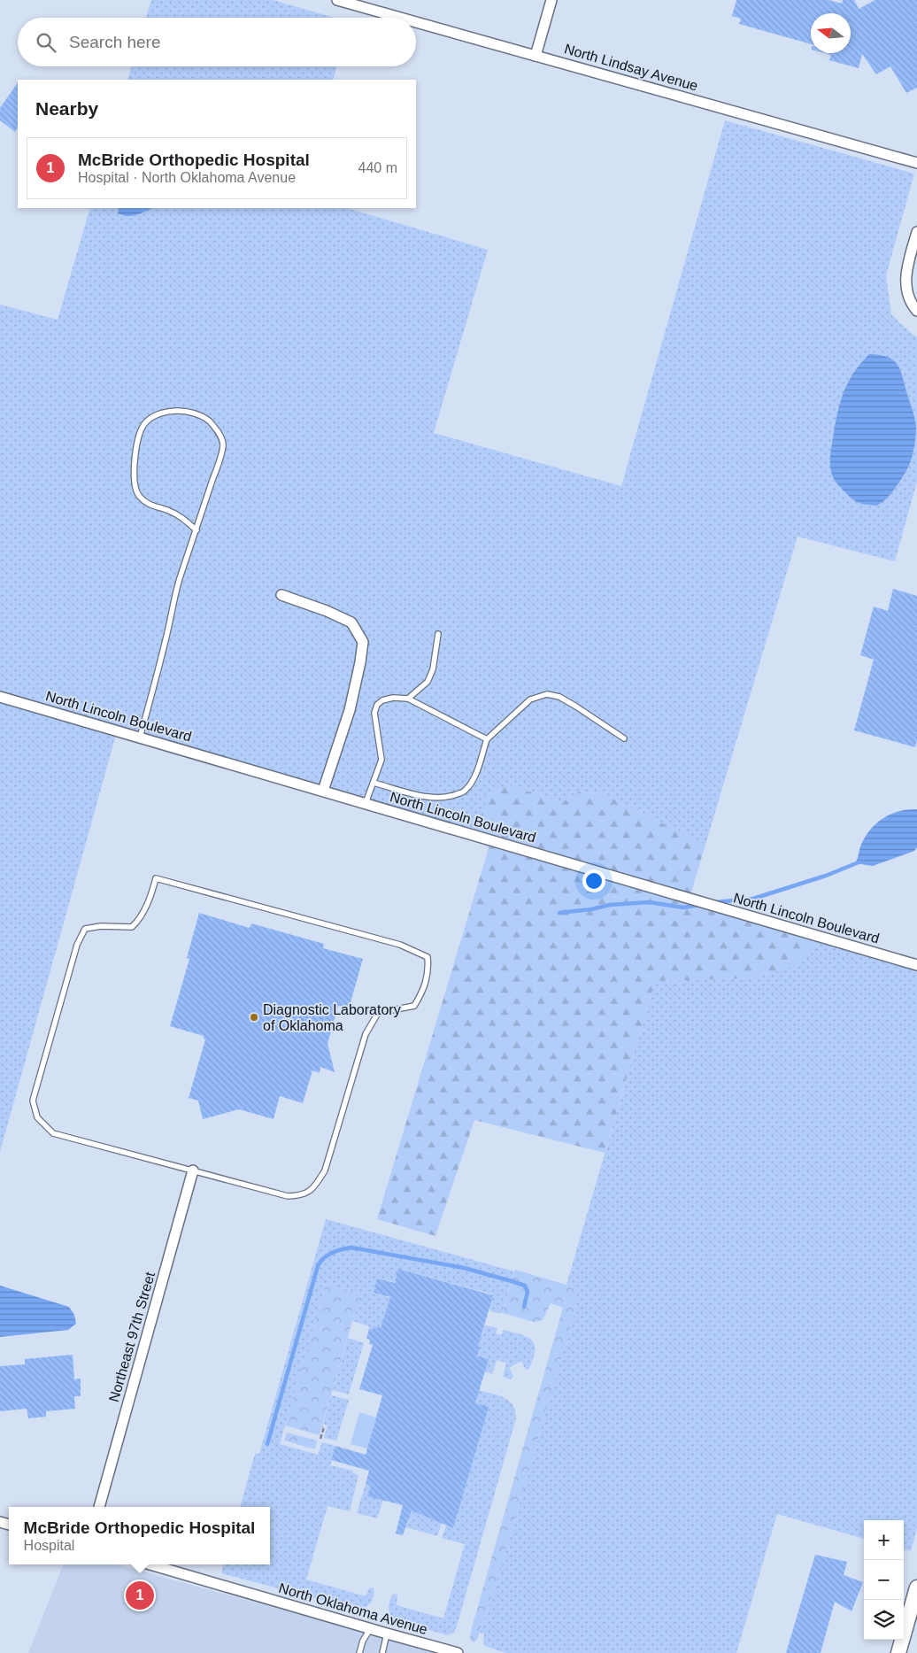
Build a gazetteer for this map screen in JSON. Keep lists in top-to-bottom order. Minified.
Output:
{"streets":{"street":["North Lindsay Avenue","North Lincoln Boulevard","Northeast 97th Street","North Oklahoma Avenue"]},"places":["Diagnostic Laboratory of Oklahoma"],"north":"left","page":{"search":"Search here","heading":"Nearby","list":[{"mark":"1","name":"McBride Orthopedic Hospital","note":"Hospital · North Oklahoma Avenue","value":"440 m"}],"popup":["McBride Orthopedic Hospital","Hospital"],"map_buttons":["+","−"],"pins":"1"}}
